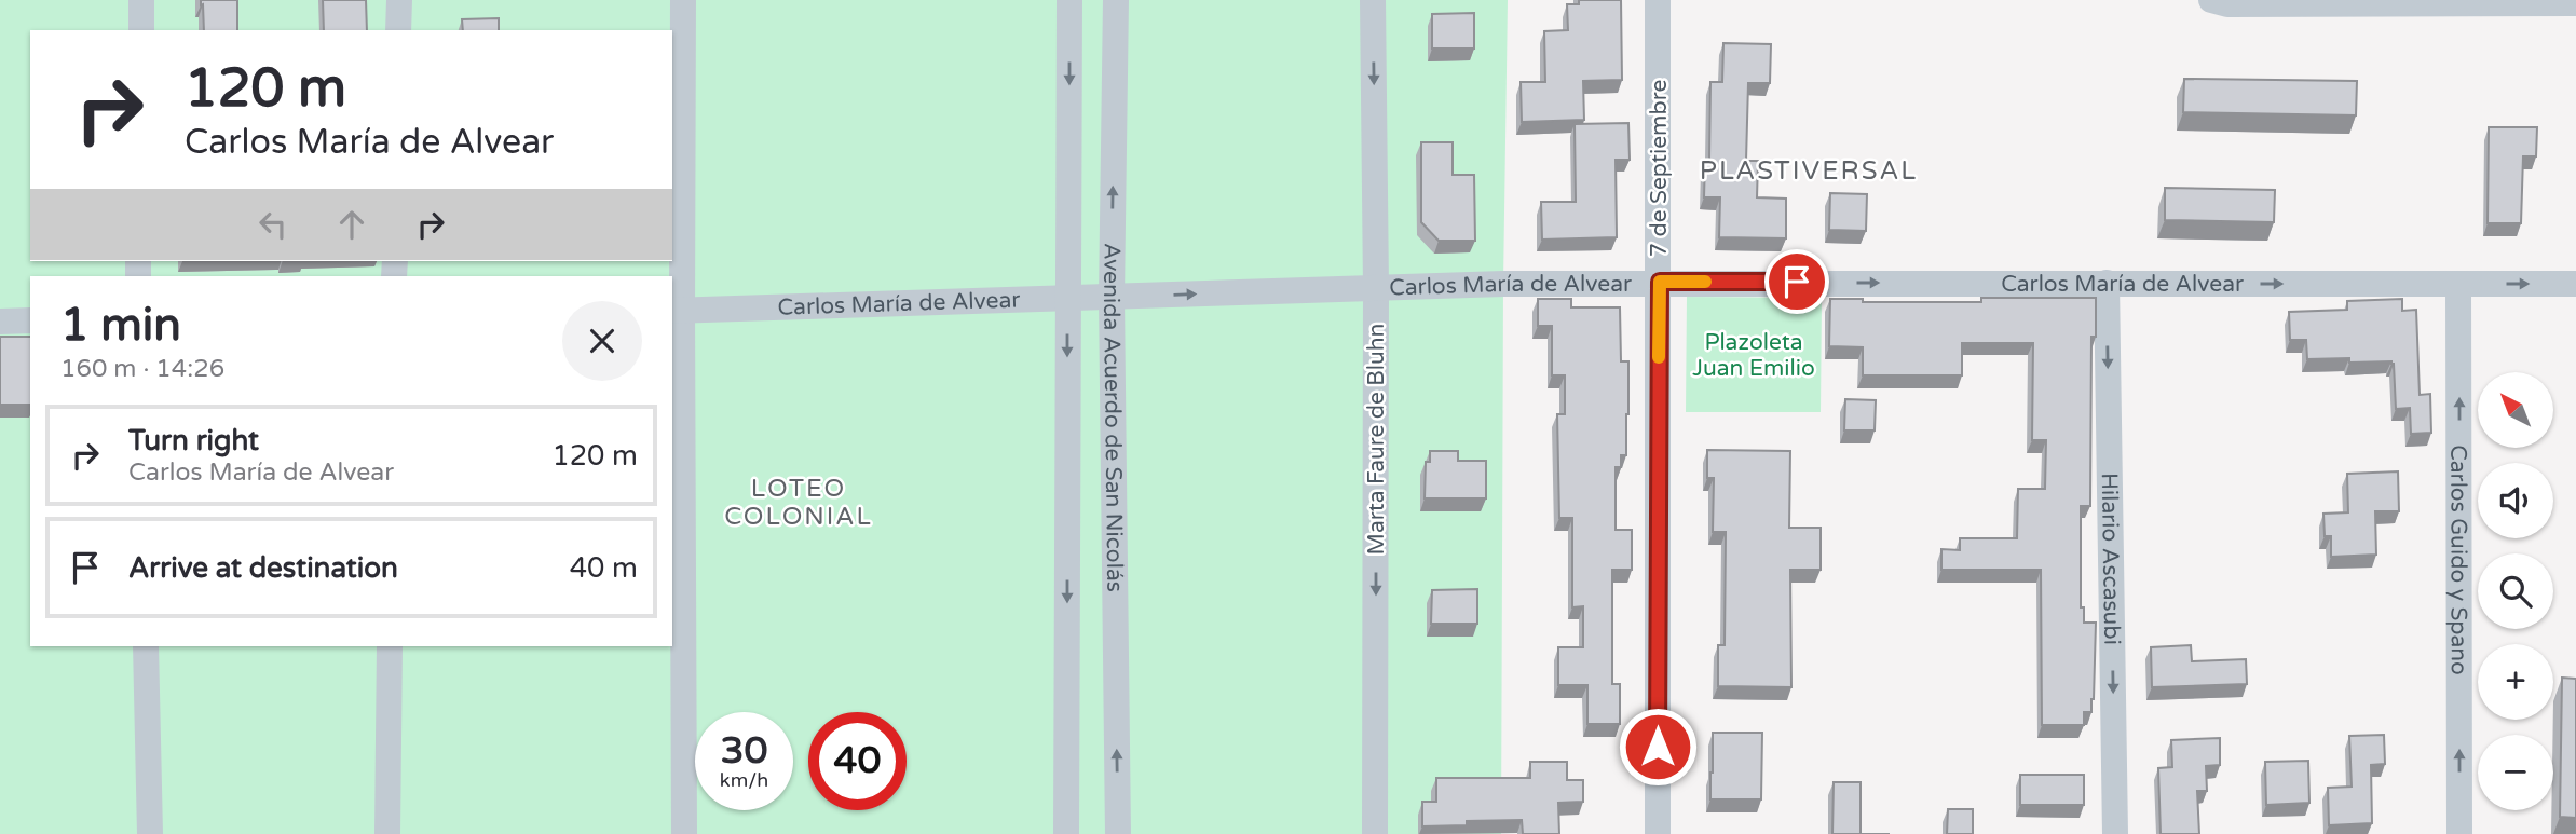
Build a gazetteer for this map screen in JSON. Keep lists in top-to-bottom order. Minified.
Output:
{"streets":{"street":["7 de Septiembre","Carlos María de Alvear","Avenida Acuerdo de San Nicolás","Marta Faure de Bluhn","Hilario Ascasubi","Carlos Guido y Spano"]},"crossings":[["7 de Septiembre","Carlos María de Alvear"],["Carlos María de Alvear","Avenida Acuerdo de San Nicolás"],["Carlos María de Alvear","Marta Faure de Bluhn"],["Carlos María de Alvear","Hilario Ascasubi"],["Carlos María de Alvear","Carlos Guido y Spano"]],"one_way":["Carlos María de Alvear","Marta Faure de Bluhn","Hilario Ascasubi","Carlos Guido y Spano"],"districts":["PLASTIVERSAL","LOTEO COLONIAL"],"parks":["Plazoleta Juan Emilio"],"north":"top left","page":{"turn":["120 m","Carlos María de Alvear"],"heading":["1 min","160 m · 14:26"],"map_buttons":["+","−"],"list":[{"name":"Turn right","note":"Carlos María de Alvear","value":"120 m"},{"name":"Arrive at destination","value":"40 m"}],"speed":"30 km/h","limit":"40"}}
